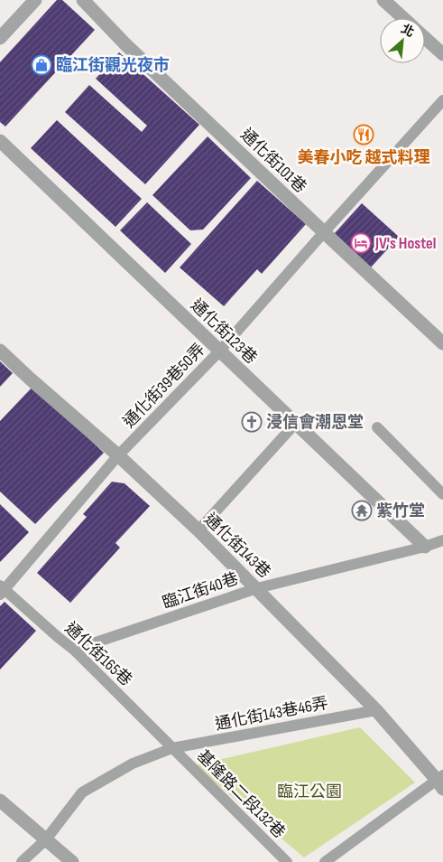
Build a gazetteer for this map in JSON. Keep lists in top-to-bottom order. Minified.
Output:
{"streets":{"street":["通化街101巷","通化街123巷","通化街143巷"],"lane":["通化街39巷50弄","臨江街40巷","通化街165巷","通化街143巷46弄","基隆路二段132巷"]},"crossings":[["通化街101巷","通化街39巷50弄"],["通化街123巷","通化街39巷50弄"],["通化街123巷","臨江街40巷"],["通化街39巷50弄","通化街143巷"],["通化街39巷50弄","通化街165巷"],["通化街143巷","臨江街40巷"],["通化街143巷","通化街143巷46弄"],["臨江街40巷","通化街165巷"],["通化街165巷","通化街143巷46弄"],["通化街165巷","基隆路二段132巷"],["通化街143巷46弄","基隆路二段132巷"]],"parks":["臨江公園"],"places":{"shop":["臨江街觀光夜市"],"restaurant":["美春小吃 越式料理"],"hotel":["JV's Hostel"],"church":["浸信會潮恩堂"],"temple":["紫竹堂"]},"north":"top right"}
